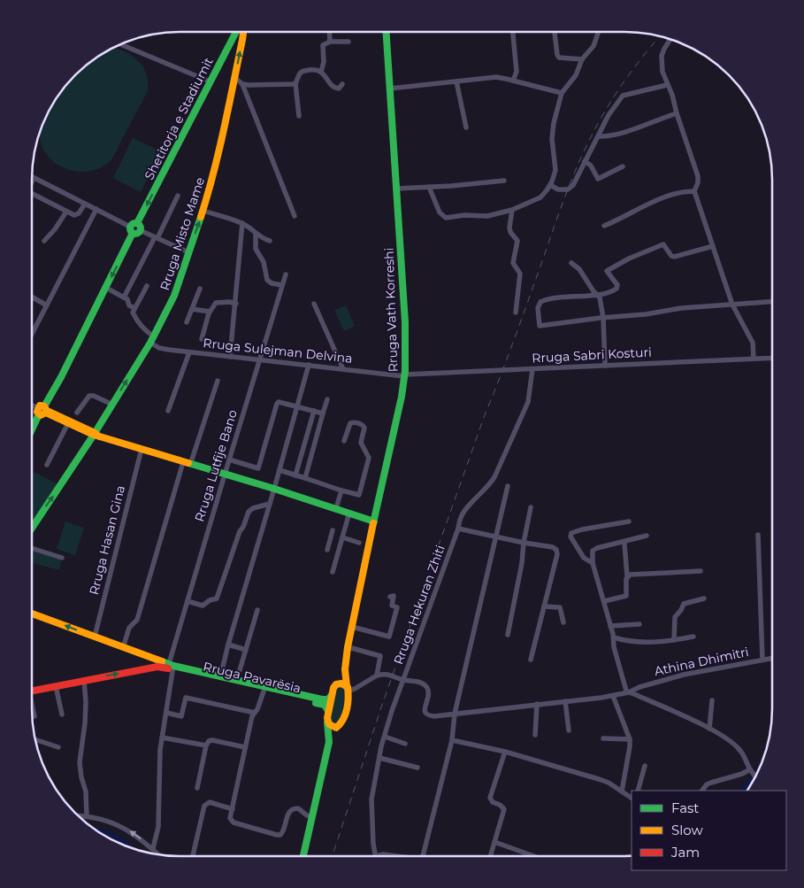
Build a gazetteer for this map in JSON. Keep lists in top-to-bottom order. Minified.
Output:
{"streets":{"main road":["Shetitorja e Stadiumit","Rruga Misto Mame","Rruga Vath Korreshi","Rruga Pavarësia"],"street":["Rruga Sulejman Delvina","Rruga Sabri Kosturi","Rruga Lutfije Bano","Rruga Hasan Gina","Rruga Hekuran Zhiti","Athina Dhimitri"]},"crossings":[["Rruga Misto Mame","Rruga Sulejman Delvina"],["Rruga Vath Korreshi","Rruga Sulejman Delvina"],["Rruga Vath Korreshi","Rruga Sabri Kosturi"],["Rruga Vath Korreshi","Rruga Pavarësia"],["Rruga Sulejman Delvina","Rruga Sabri Kosturi"],["Rruga Sulejman Delvina","Rruga Lutfije Bano"],["Rruga Sabri Kosturi","Rruga Hekuran Zhiti"],["Rruga Lutfije Bano","Rruga Pavarësia"]],"one_way":["Shetitorja e Stadiumit","Rruga Misto Mame"],"legend":["Fast","Slow","Jam"]}
